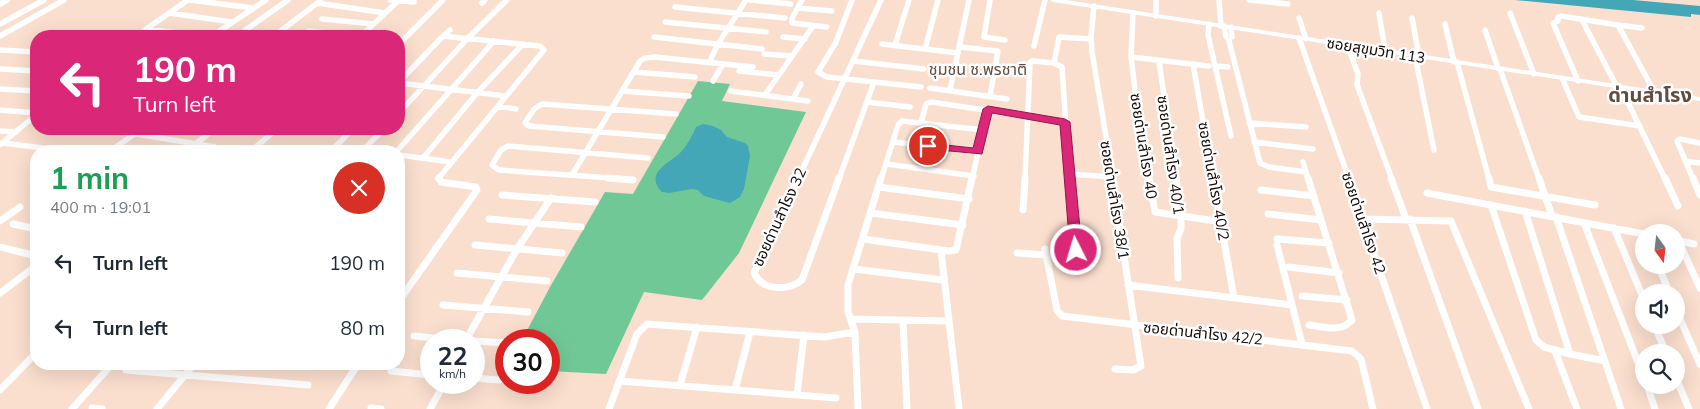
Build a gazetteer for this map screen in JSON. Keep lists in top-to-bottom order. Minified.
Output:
{"streets":{"main road":["ซอยสุขุมวิท 113"],"street":["ซอยด่านสำโรง 40","ซอยด่านสำโรง 40/1","ซอยด่านสำโรง 40/2","ซอยด่านสำโรง 38/1","ซอยด่านสำโรง 32","ซอยด่านสำโรง 42","ซอยด่านสำโรง 42/2"]},"crossings":[["ซอยสุขุมวิท 113","ซอยด่านสำโรง 40"],["ซอยสุขุมวิท 113","ซอยด่านสำโรง 38/1"],["ซอยสุขุมวิท 113","ซอยด่านสำโรง 42"],["ซอยด่านสำโรง 40","ซอยด่านสำโรง 40/1"],["ซอยด่านสำโรง 40","ซอยด่านสำโรง 40/2"],["ซอยด่านสำโรง 38/1","ซอยด่านสำโรง 42/2"]],"districts":["ชุมชน ช.พรชาติ","ด่านสำโรง"],"north":"bottom","page":{"turn":["190 m","Turn left"],"heading":["1 min","400 m · 19:01"],"list":[{"name":"Turn left","value":"190 m"},{"name":"Turn left","value":"80 m"}],"speed":"22 km/h","limit":"30"}}
